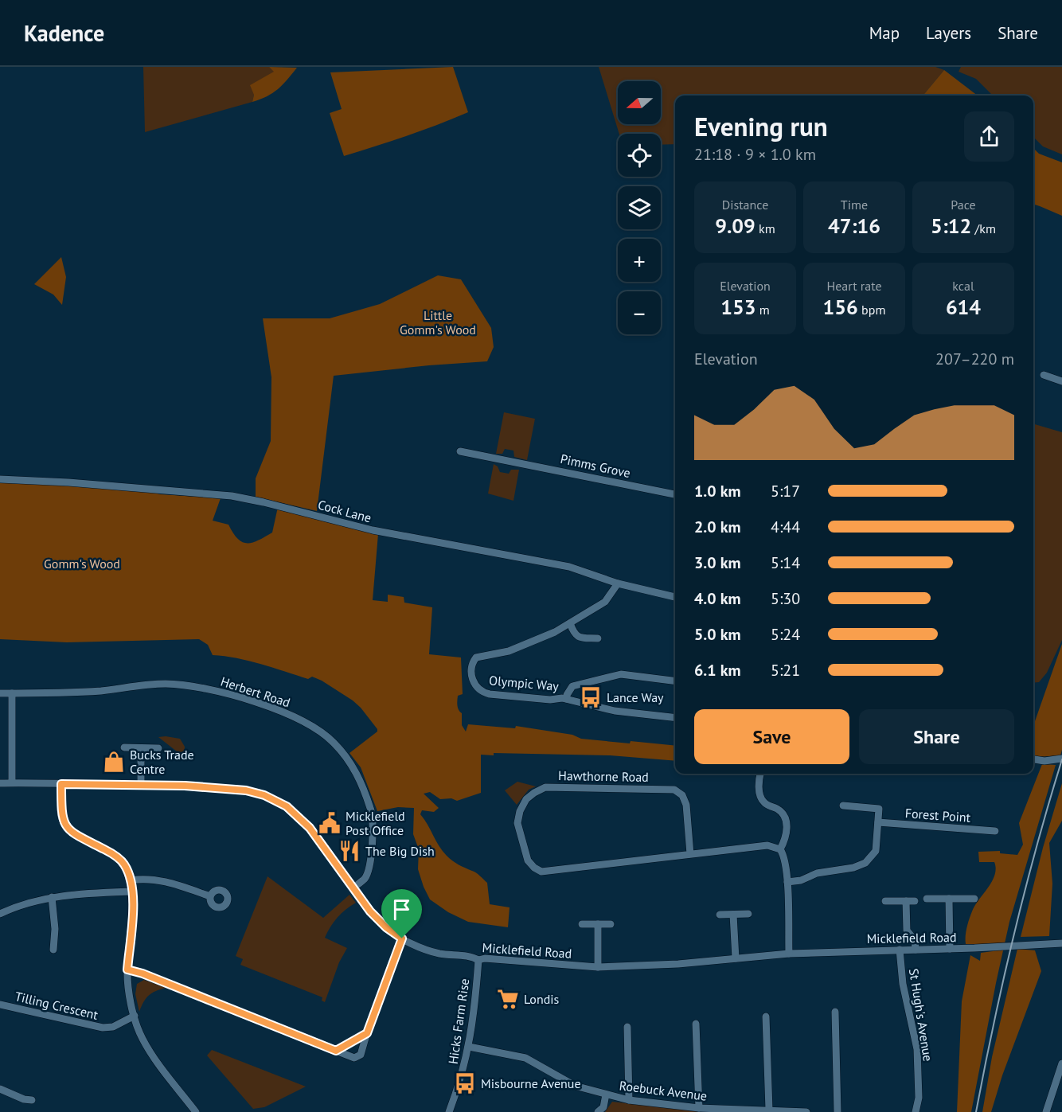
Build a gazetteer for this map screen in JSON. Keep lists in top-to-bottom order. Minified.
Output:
{"streets":{"street":["Pimms Grove","Cock Lane","Olympic Way","Herbert Road","Hawthorne Road","Forest Point","Micklefield Road","Tilling Crescent","St Hugh's Avenue","Hicks Farm Rise","Roebuck Avenue"]},"crossings":[["Cock Lane","Olympic Way"],["Herbert Road","Micklefield Road"],["Micklefield Road","St Hugh's Avenue"],["Micklefield Road","Hicks Farm Rise"],["Hicks Farm Rise","Roebuck Avenue"]],"parks":["Little Gomm's Wood","Gomm's Wood"],"places":{"bus stop":["Lance Way","Misbourne Avenue"],"shop":["Bucks Trade Centre"],"public building":["Micklefield Post Office"],"restaurant":["The Big Dish"],"supermarket":["Londis"]},"north":"left","page":{"header":"Kadence","nav":["Map","Layers","Share"],"map_buttons":["+","−"],"heading":["Evening run","21:18 · 9 × 1.0 km"],"stats":[["Distance","9.09 km"],["Time","47:16"],["Pace","5:12 /km"],["Elevation","153 m"],["Heart rate","156 bpm"],["kcal","614"]],"chart":["Elevation","207–220 m"],"list":[{"name":"1.0 km","note":"5:17"},{"name":"2.0 km","note":"4:44"},{"name":"3.0 km","note":"5:14"},{"name":"4.0 km","note":"5:30"},{"name":"5.0 km","note":"5:24"},{"name":"6.1 km","note":"5:21"}],"buttons":["Save","Share"]}}
